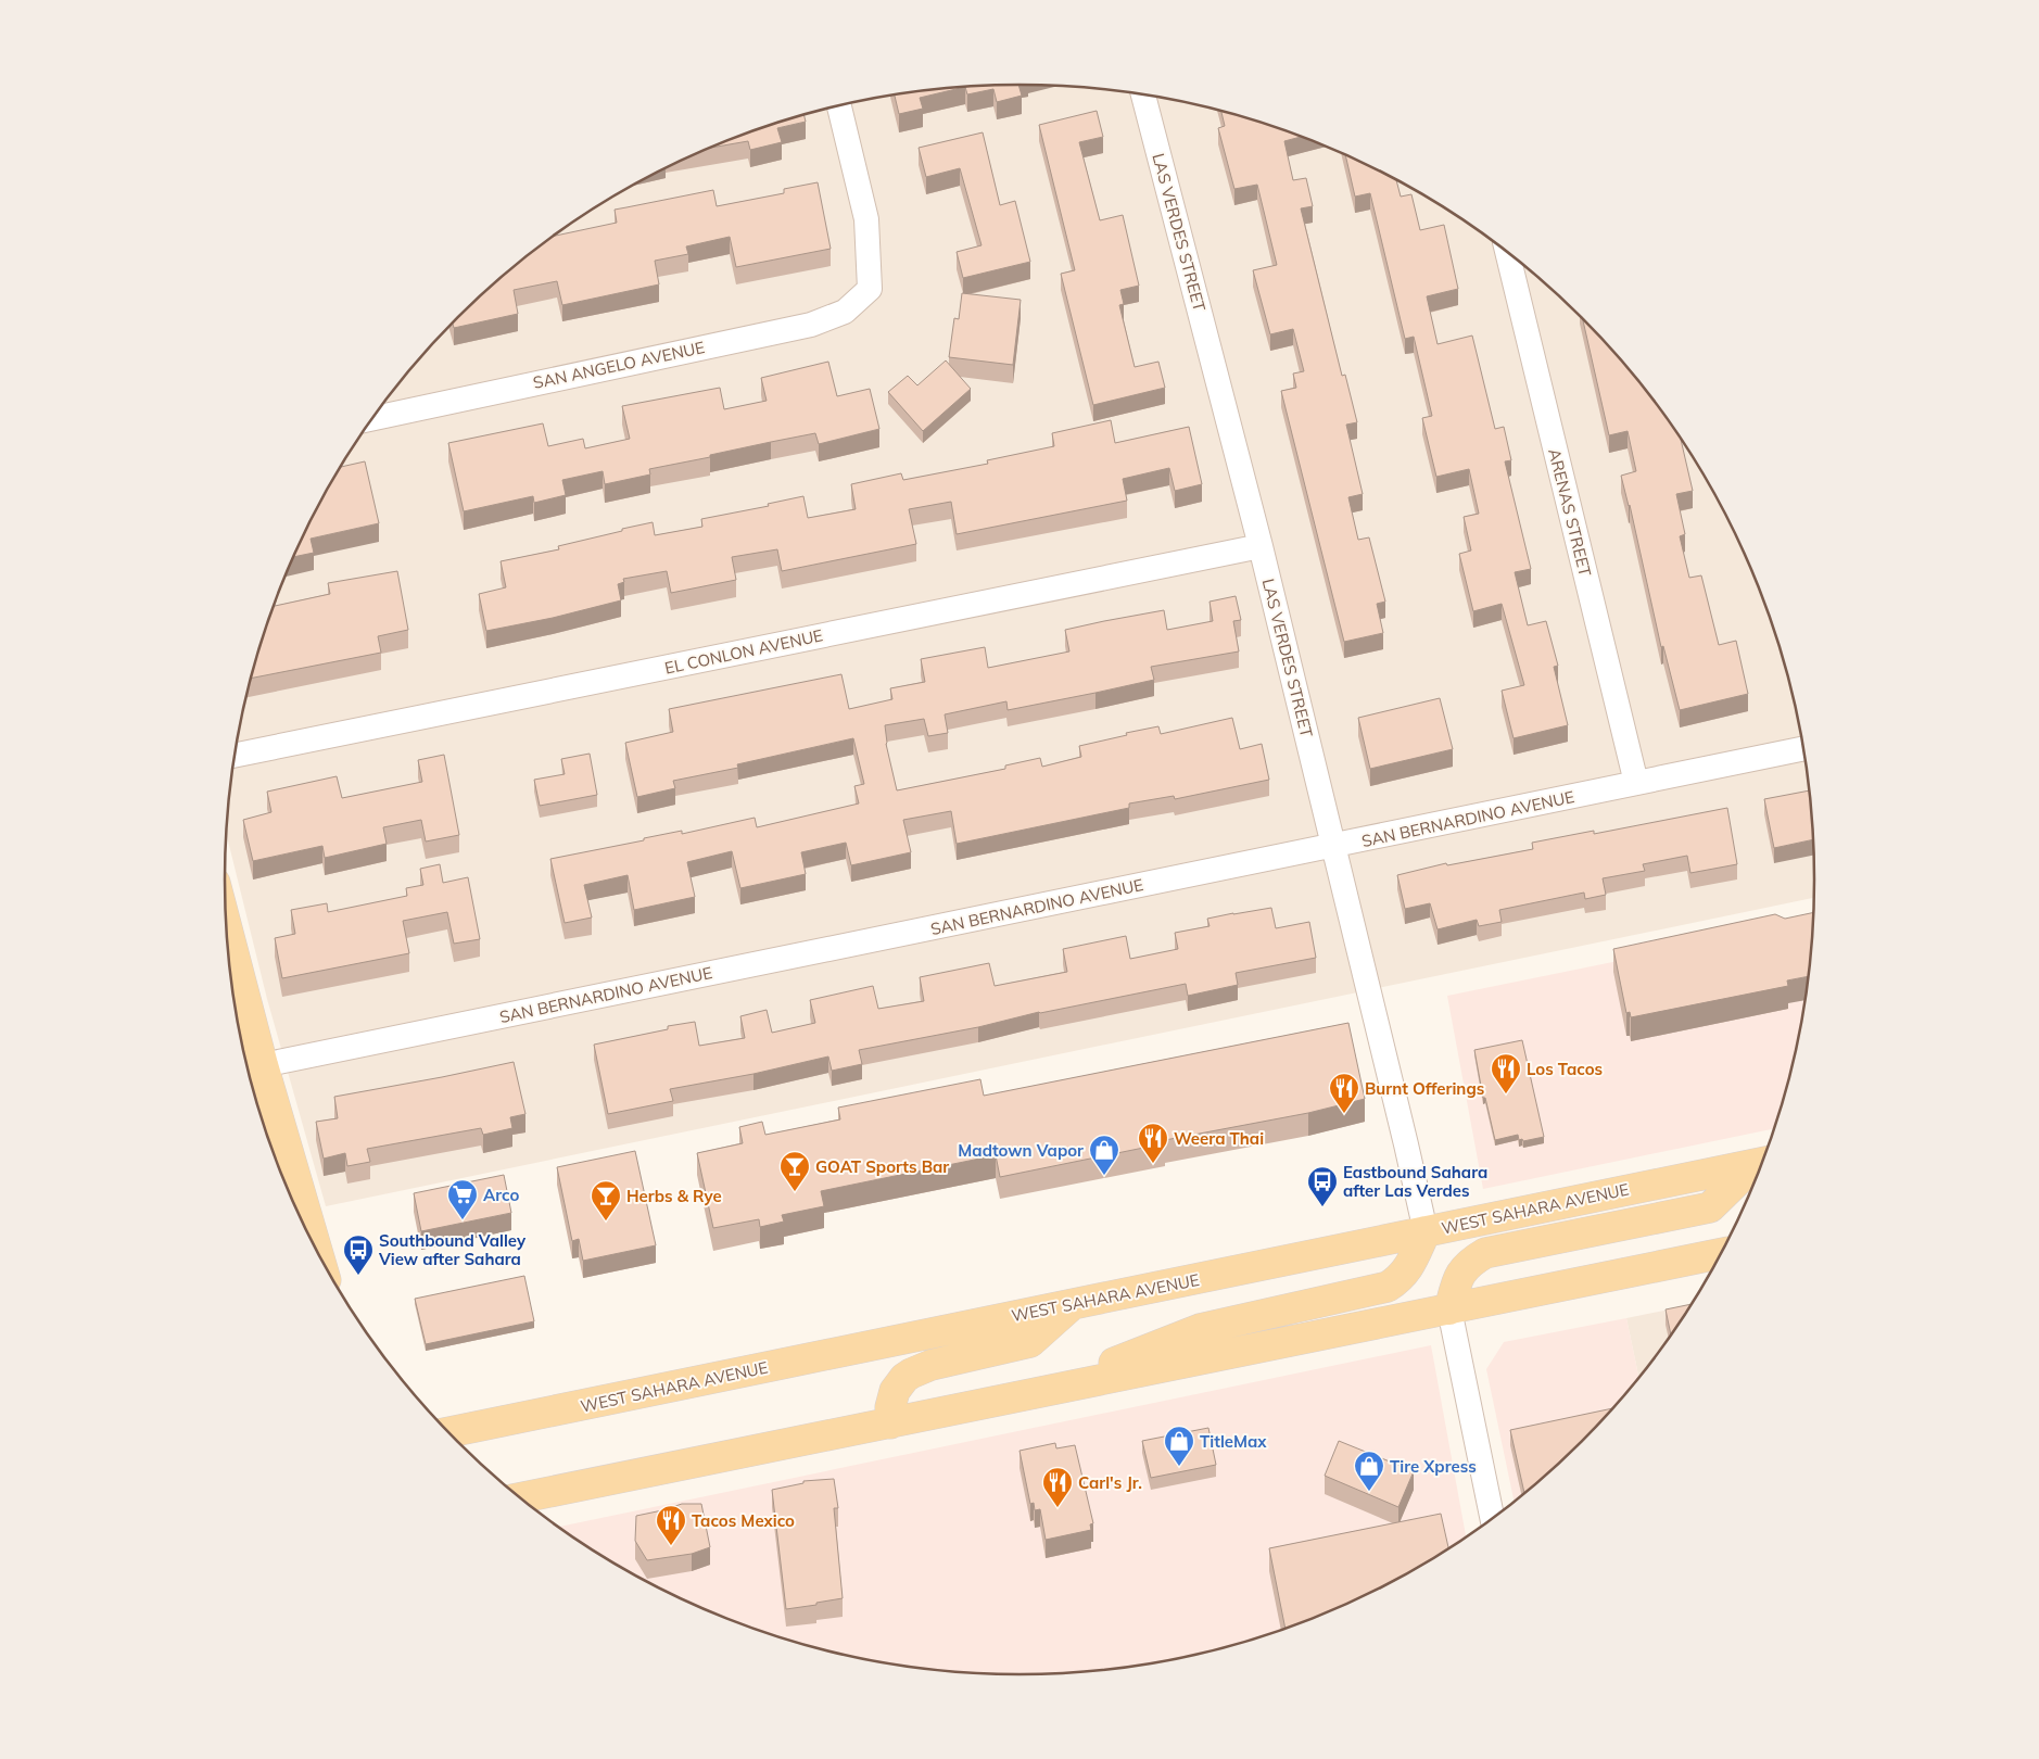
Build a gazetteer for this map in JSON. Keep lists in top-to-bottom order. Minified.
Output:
{"streets":{"main road":["WEST SAHARA AVENUE"],"street":["LAS VERDES STREET","SAN ANGELO AVENUE","ARENAS STREET","EL CONLON AVENUE","SAN BERNARDINO AVENUE"]},"crossings":[["LAS VERDES STREET","EL CONLON AVENUE"],["LAS VERDES STREET","SAN BERNARDINO AVENUE"],["LAS VERDES STREET","WEST SAHARA AVENUE"],["ARENAS STREET","SAN BERNARDINO AVENUE"]],"places":{"restaurant":["Los Tacos","Burnt Offerings","Weera Thai","Carl's Jr.","Tacos Mexico"],"shop":["Madtown Vapor","TitleMax","Tire Xpress"],"bar":["GOAT Sports Bar","Herbs & Rye"],"bus stop":["Eastbound Sahara after Las Verdes","Southbound Valley View after Sahara"],"supermarket":["Arco"]}}
